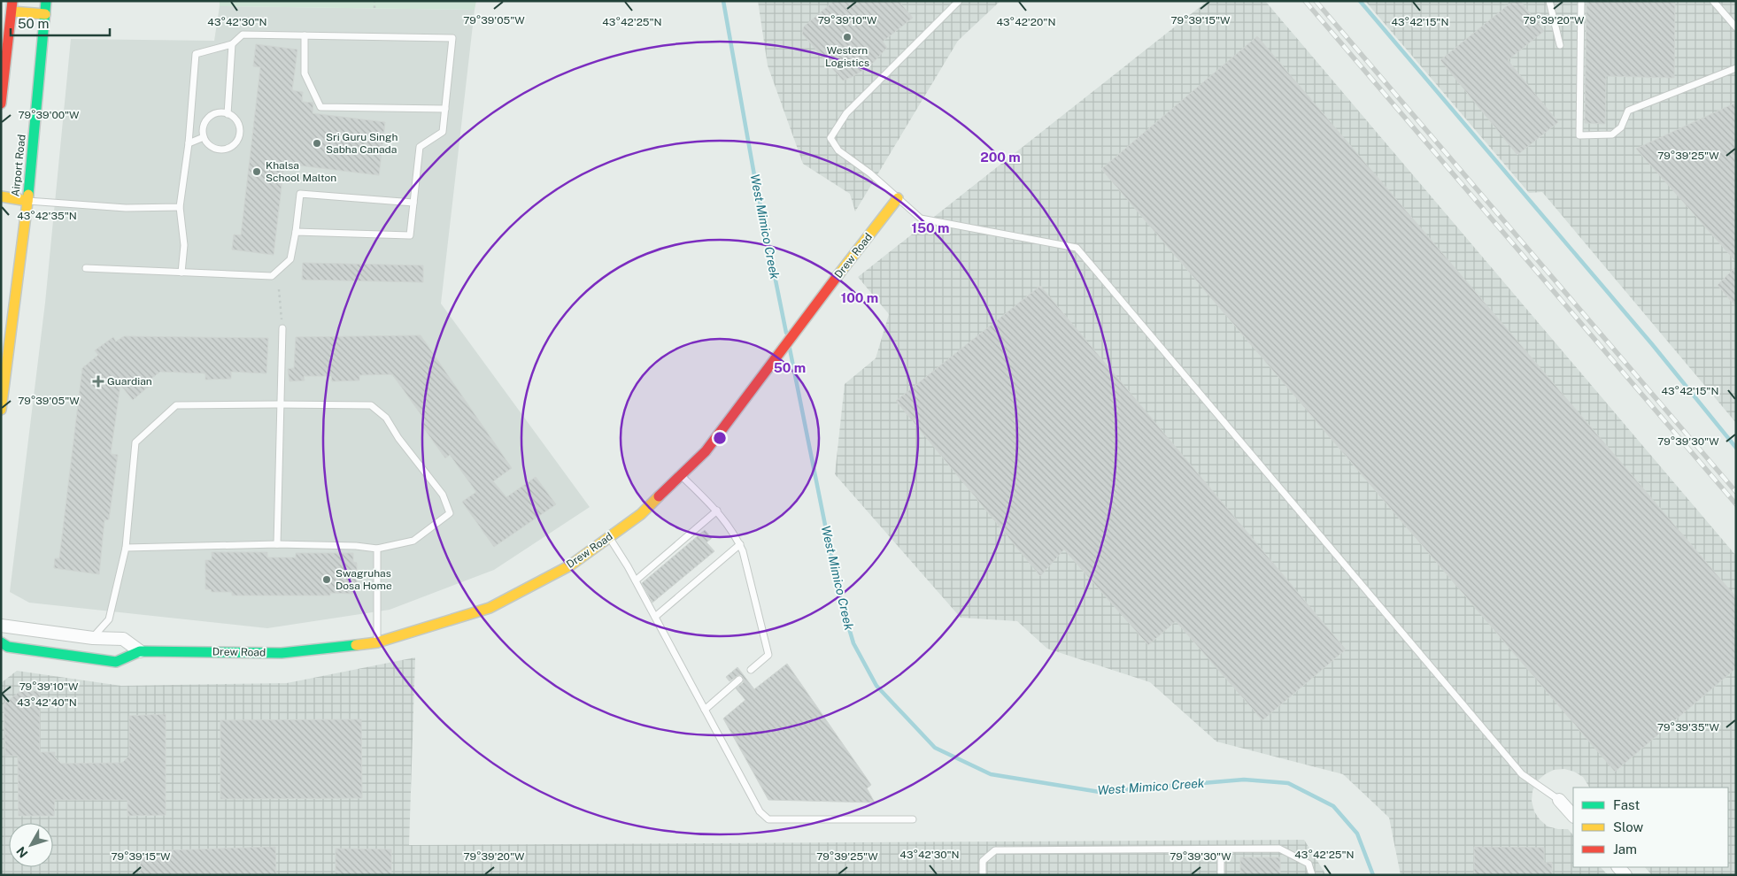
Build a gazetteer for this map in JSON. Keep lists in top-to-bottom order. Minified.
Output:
{"streets":{"street":["Airport Road","Drew Road"]},"water":["West Mimico Creek"],"places":{"other":["Western Logistics","Sri Guru Singh Sabha Canada","Khalsa School Malton","Swagruhas Dosa Home"],"health":["Guardian"]},"legend":["Fast","Slow","Jam"],"scale_bar":"50 m","north":"bottom left","coordinates":["79°39'05\"W","79°39'10\"W","79°39'15\"W","79°39'20\"W","43°42'30\"N","43°42'25\"N","43°42'20\"N","43°42'15\"N","79°39'00\"W","79°39'25\"W","43°42'35\"N","79°39'30\"W","43°42'40\"N","79°39'35\"W"],"rings":["200 m","150 m","100 m","50 m"]}
